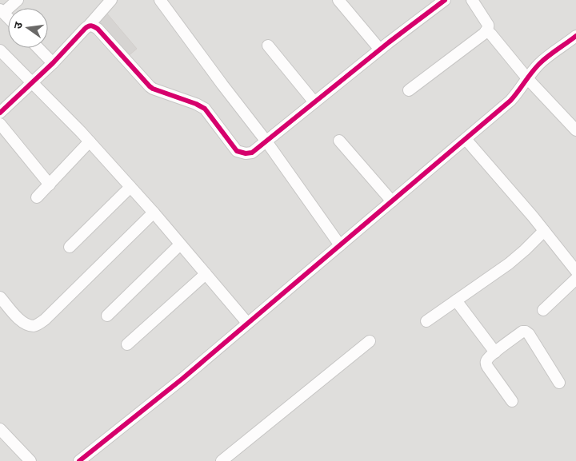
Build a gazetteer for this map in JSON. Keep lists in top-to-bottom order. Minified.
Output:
{"north":"left"}
